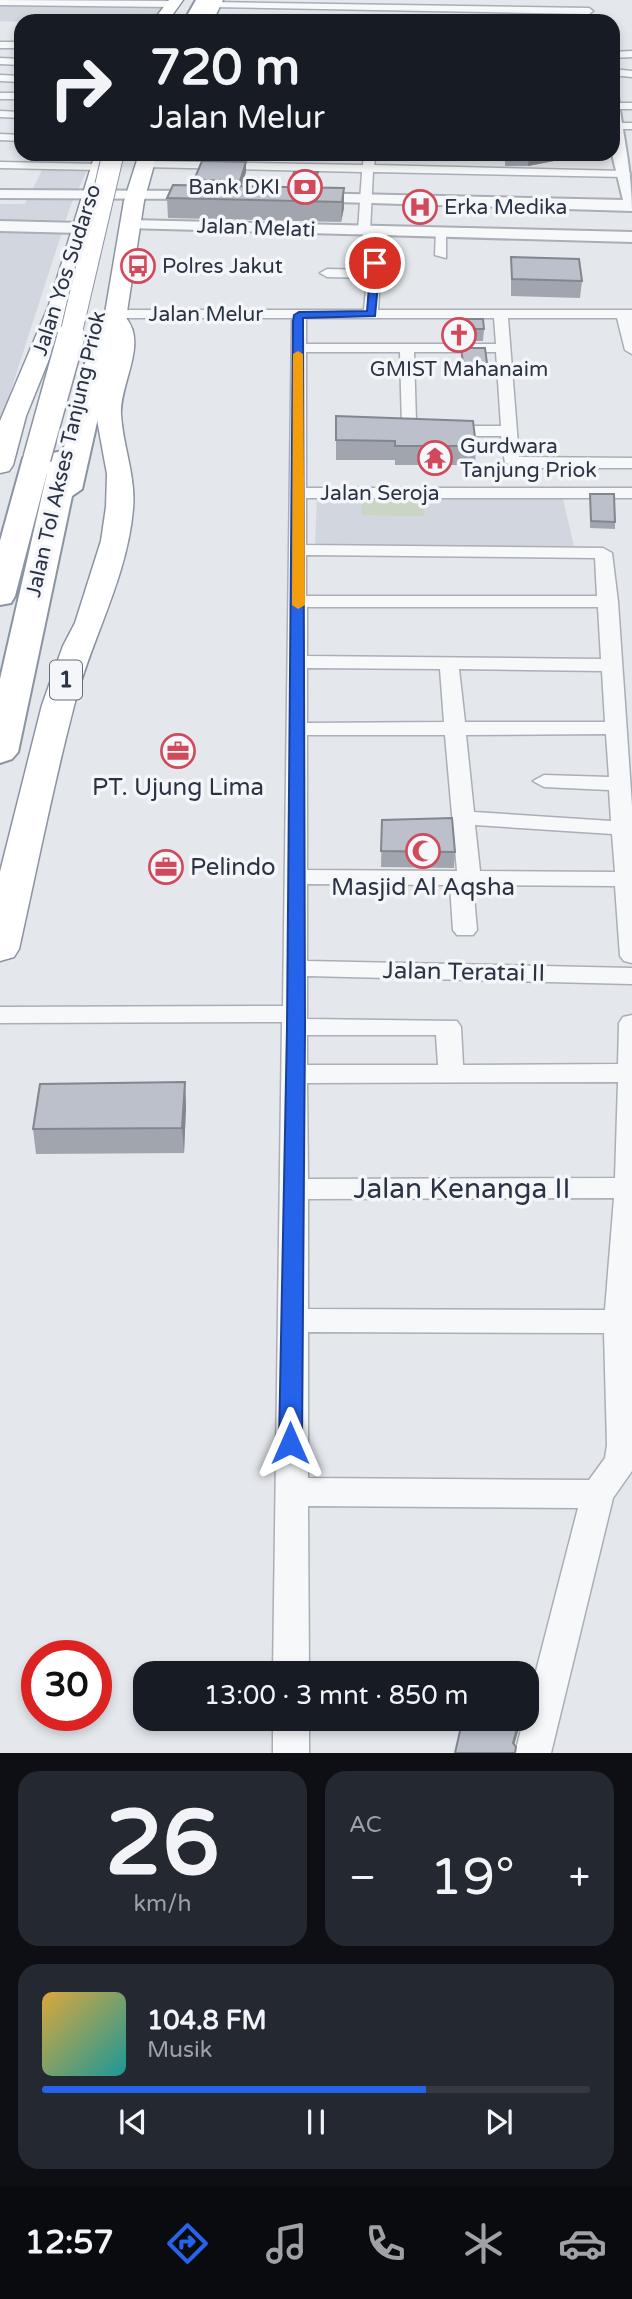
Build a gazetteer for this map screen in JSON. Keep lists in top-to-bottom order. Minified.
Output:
{"streets":{"highway":["Jalan Yos Sudarso","Jalan Tol Akses Tanjung Priok","1"],"street":["Jalan Melati","Jalan Melur","Jalan Seroja","Jalan Teratai II","Jalan Kenanga II"]},"crossings":[["Jalan Melati","Jalan Yos Sudarso"],["Jalan Yos Sudarso","Jalan Melur"],["Jalan Yos Sudarso","Jalan Tol Akses Tanjung Priok"]],"places":{"bank":["Bank DKI"],"hospital":["Erka Medika"],"bus stop":["Polres Jakut"],"church":["GMIST Mahanaim"],"temple":["Gurdwara Tanjung Priok"],"office":["PT. Ujung Lima","Pelindo"],"mosque":["Masjid Al Aqsha"]},"page":{"turn":["720 m","Jalan Melur"],"limit":"30","trip":"13:00 · 3 mnt · 850 m","tile":[["26","km/h"],"AC"],"heat":["−","19°","+"],"song":["104.8 FM","Musik"],"tabs":"12:57"}}
